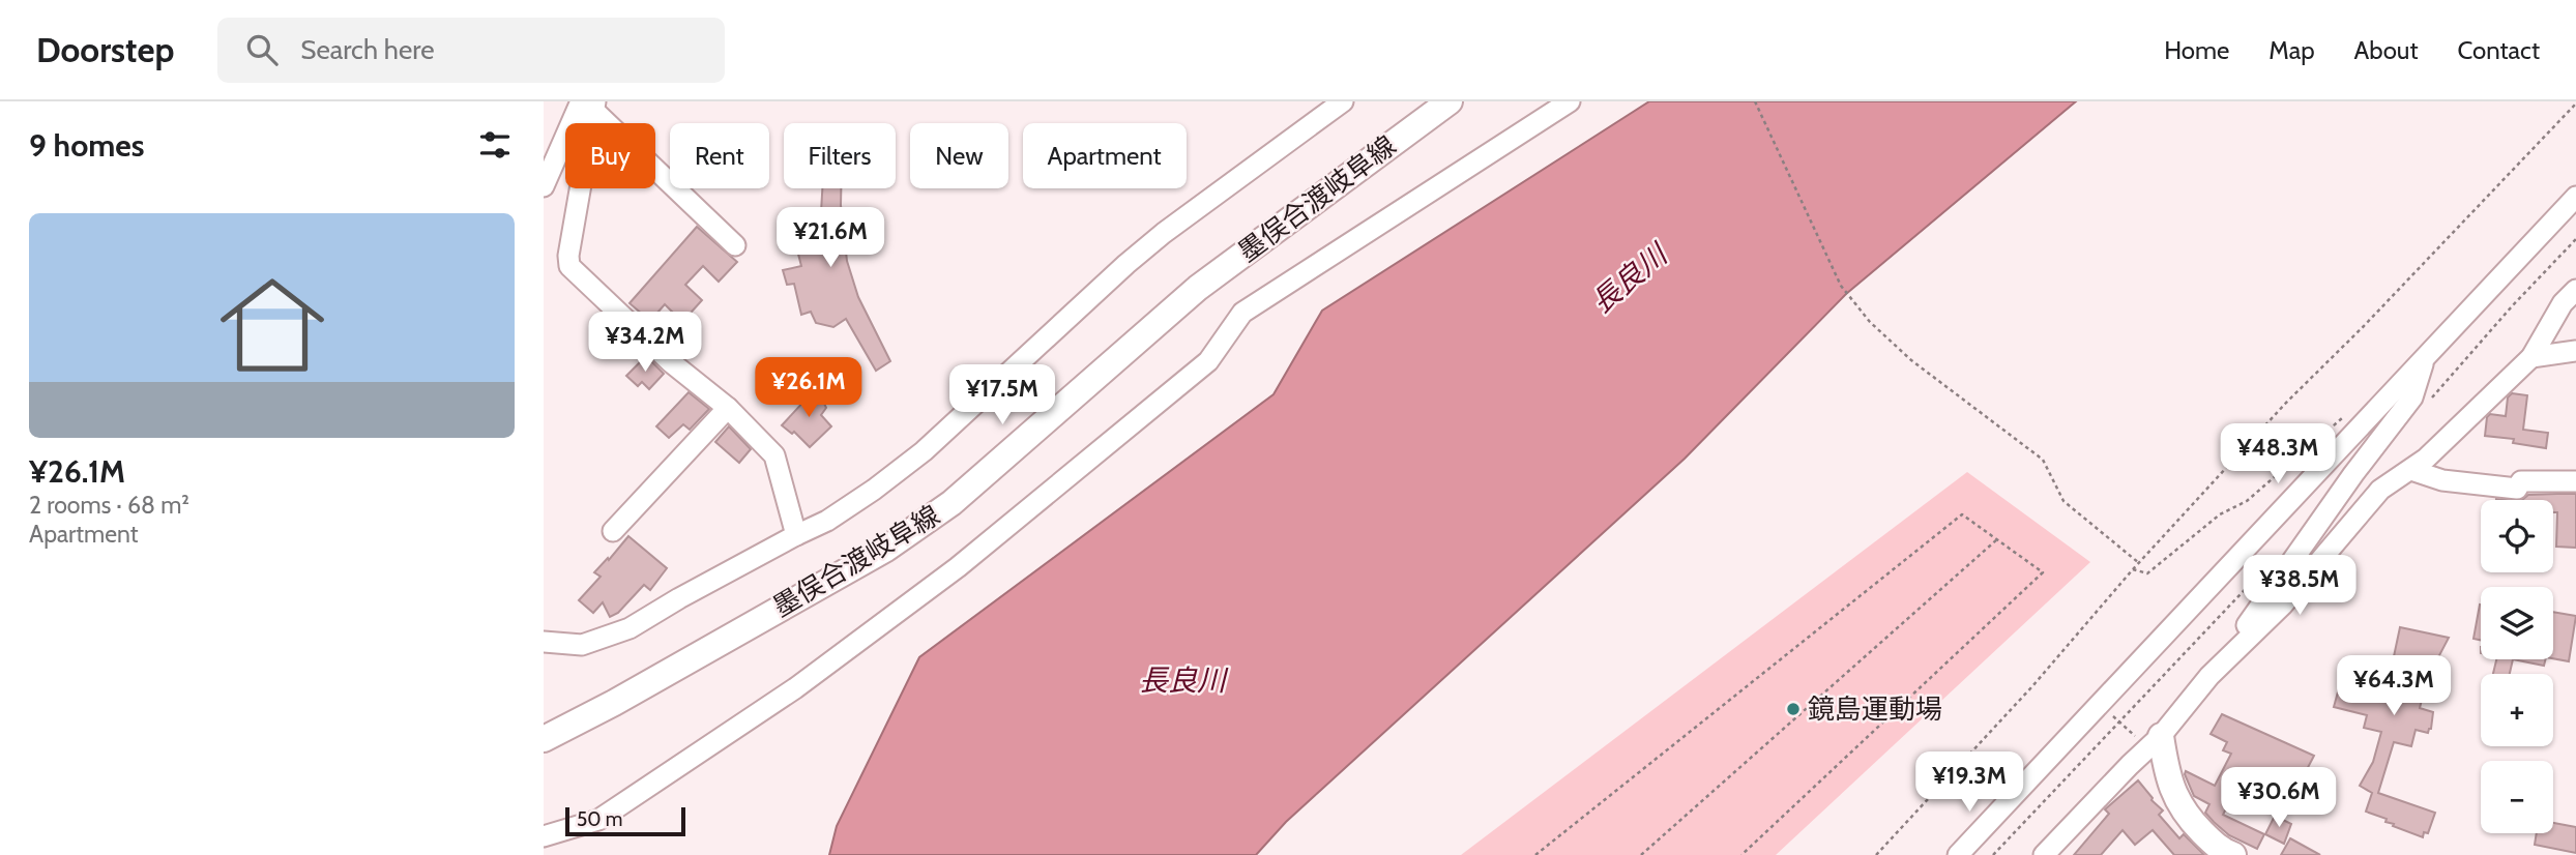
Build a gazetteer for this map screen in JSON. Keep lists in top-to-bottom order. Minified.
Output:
{"streets":{"main road":["墨俣合渡岐阜線"]},"water":["長良川"],"places":["鏡島運動場"],"scale_bar":"50 m","page":{"header":"Doorstep","search":"Search here","nav":["Home","Map","About","Contact"],"heading":"9 homes","chip":["Buy","Rent","Filters","New","Apartment"],"list":[{"name":"¥26.1M","note":"2 rooms · 68 m² · Apartment"}],"price":["¥21.6M","¥34.2M","¥26.1M","¥17.5M","¥48.3M","¥38.5M","¥64.3M","¥19.3M","¥30.6M"],"map_buttons":["+","−"],"scale":"50 m"}}
